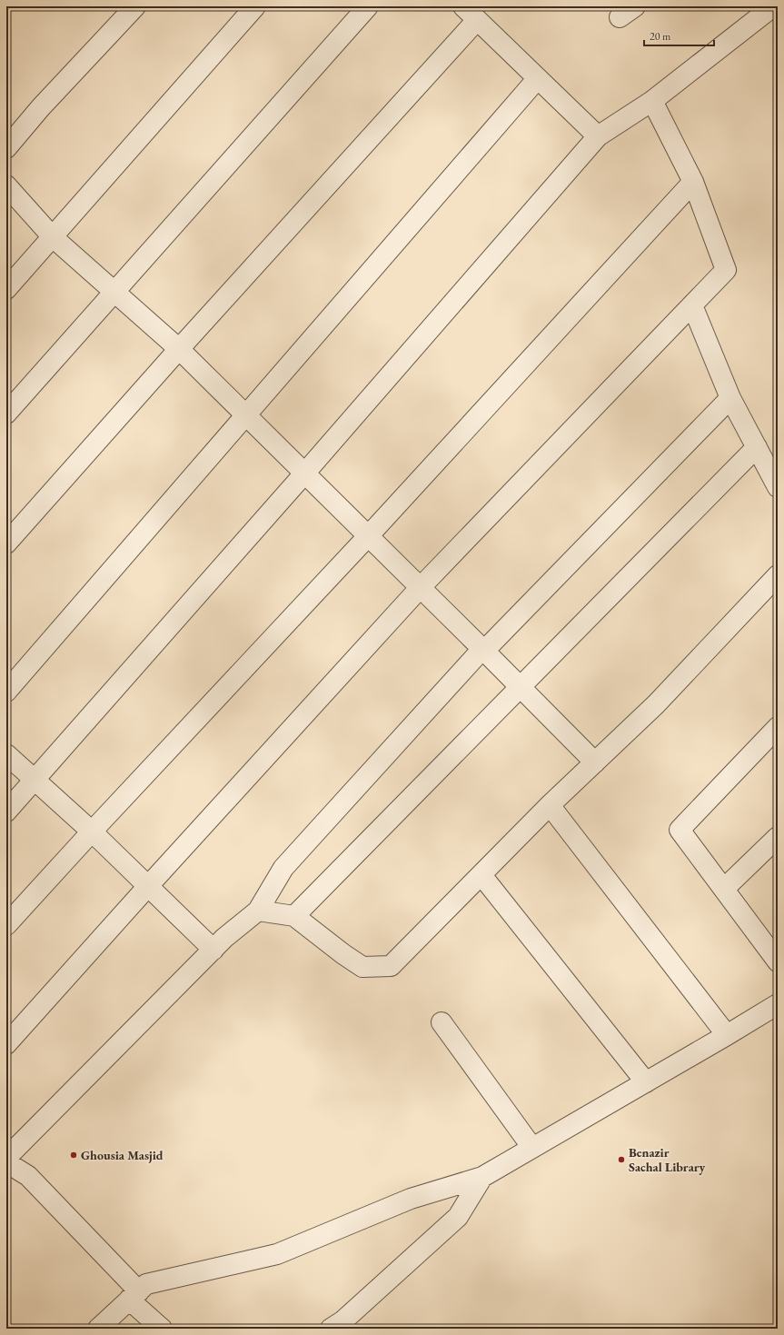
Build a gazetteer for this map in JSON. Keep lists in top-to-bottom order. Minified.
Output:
{"places":["Ghousia Masjid","Benazir Sachal Library"],"scale_bar":"20 m"}
